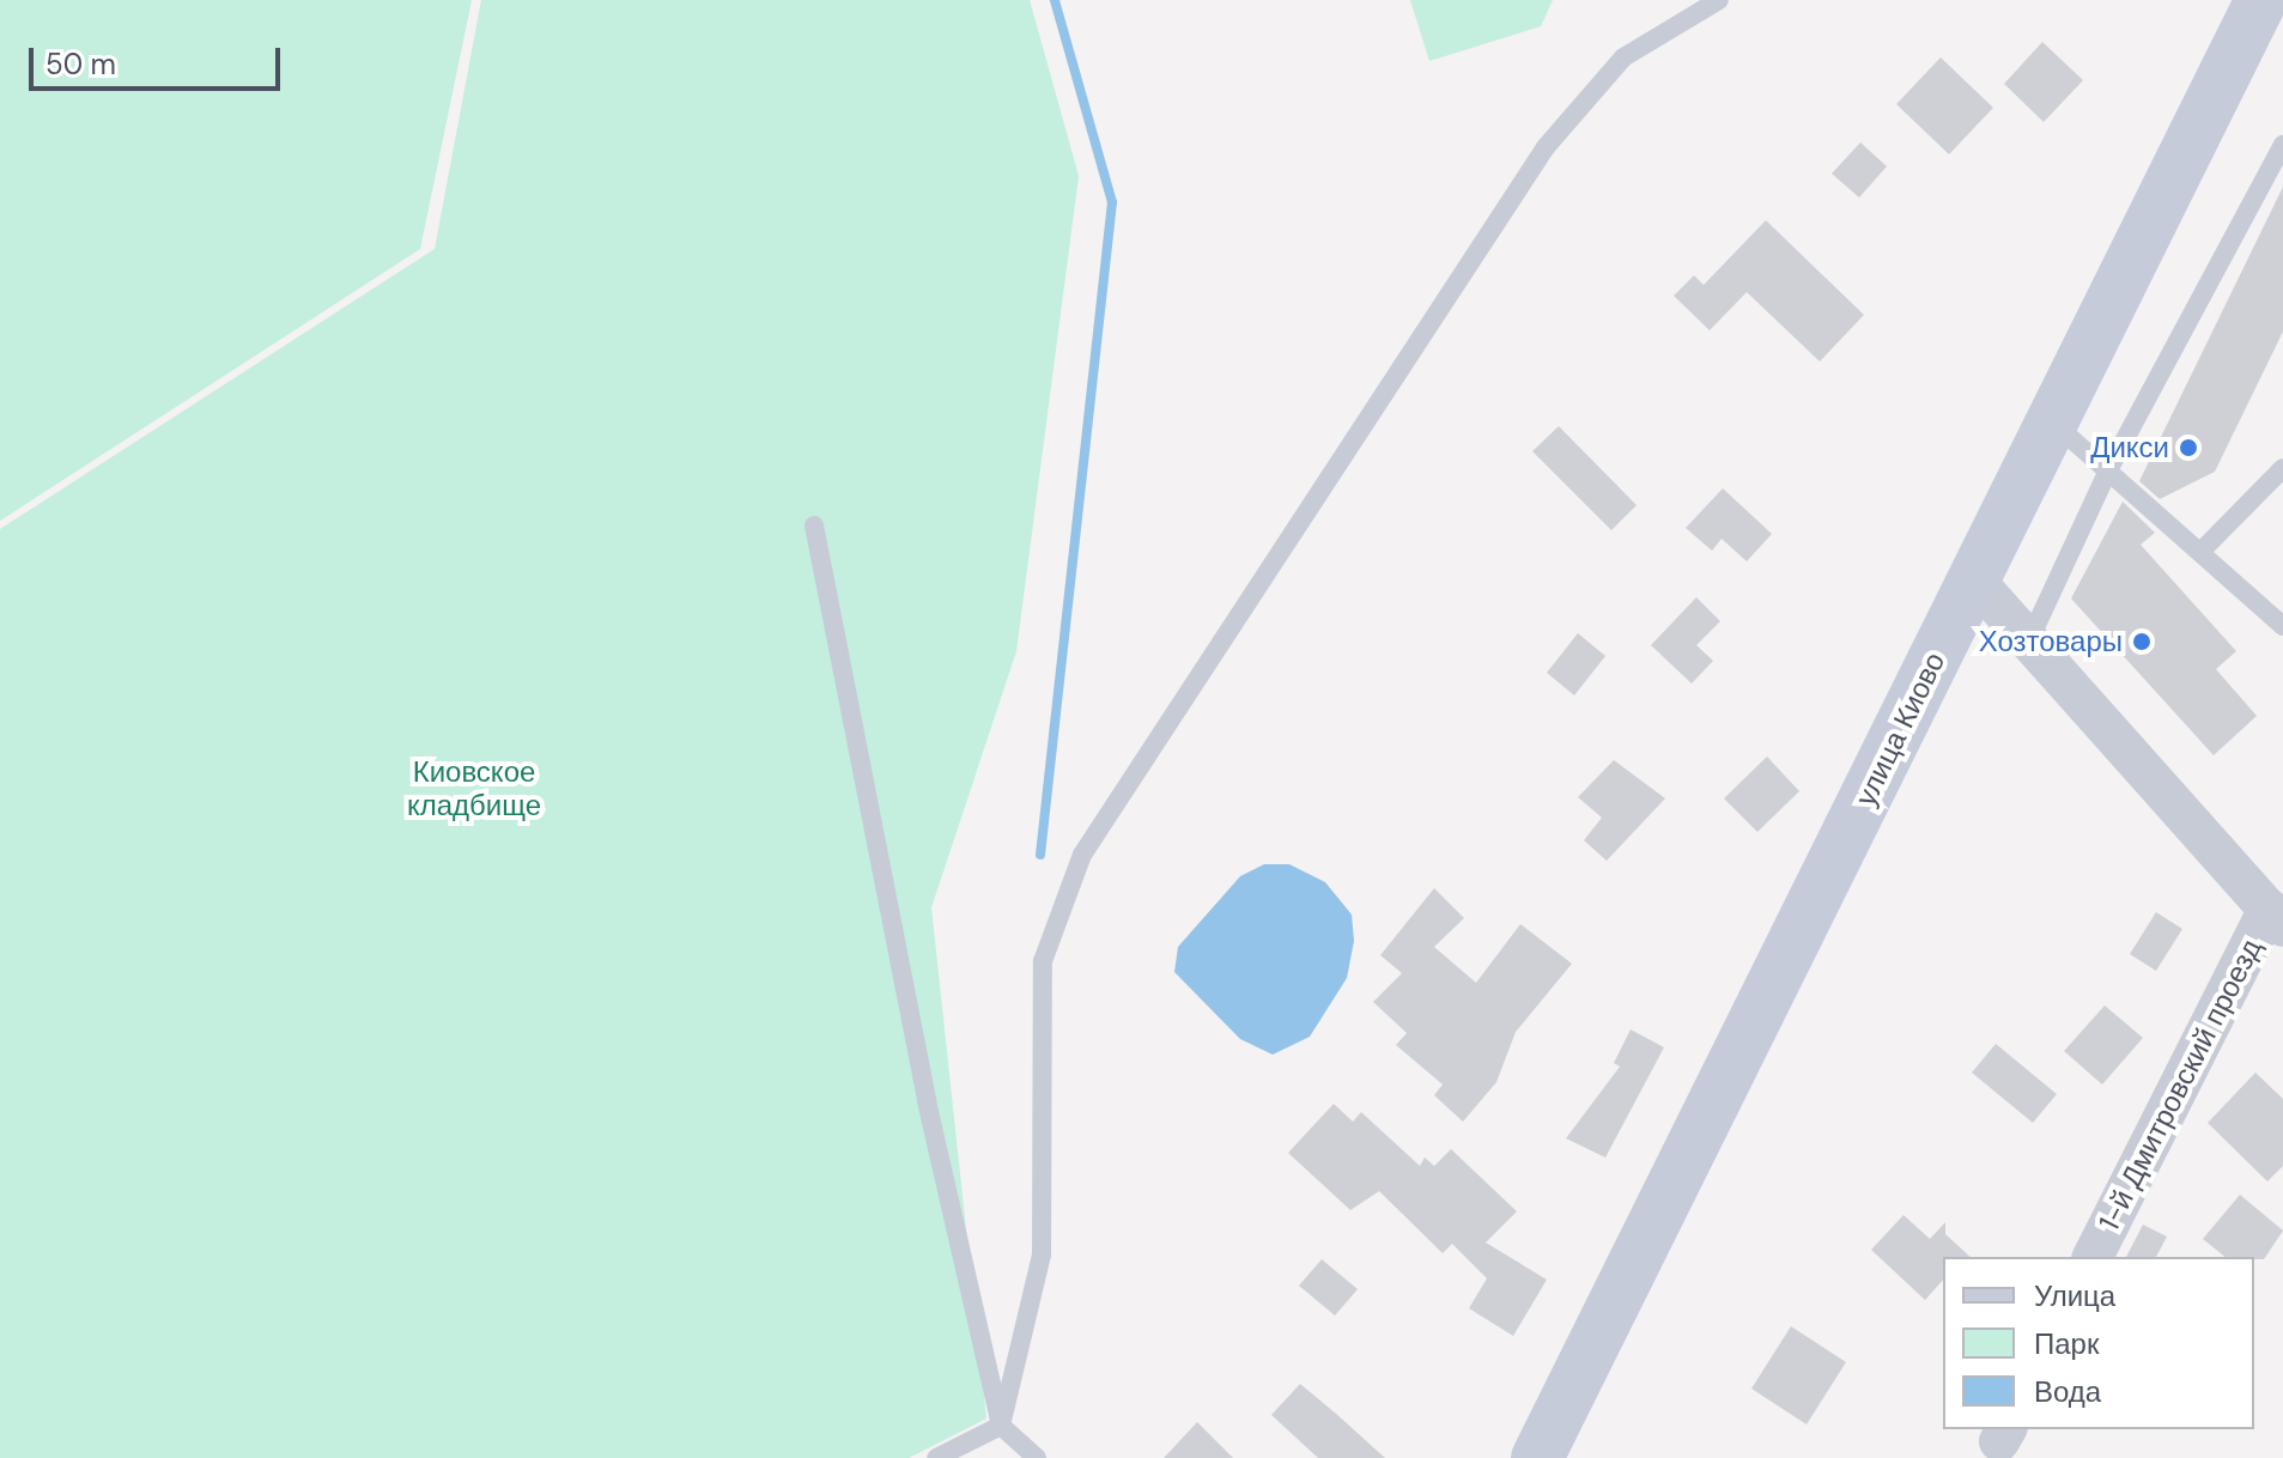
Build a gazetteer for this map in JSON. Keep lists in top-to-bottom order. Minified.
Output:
{"streets":{"main road":["улица Киово"],"street":["1-й Дмитровский проезд"]},"parks":["Киовское кладбище"],"places":["Дикси","Хозтовары"],"legend":["Улица","Парк","Вода"],"scale_bar":"50 m"}
